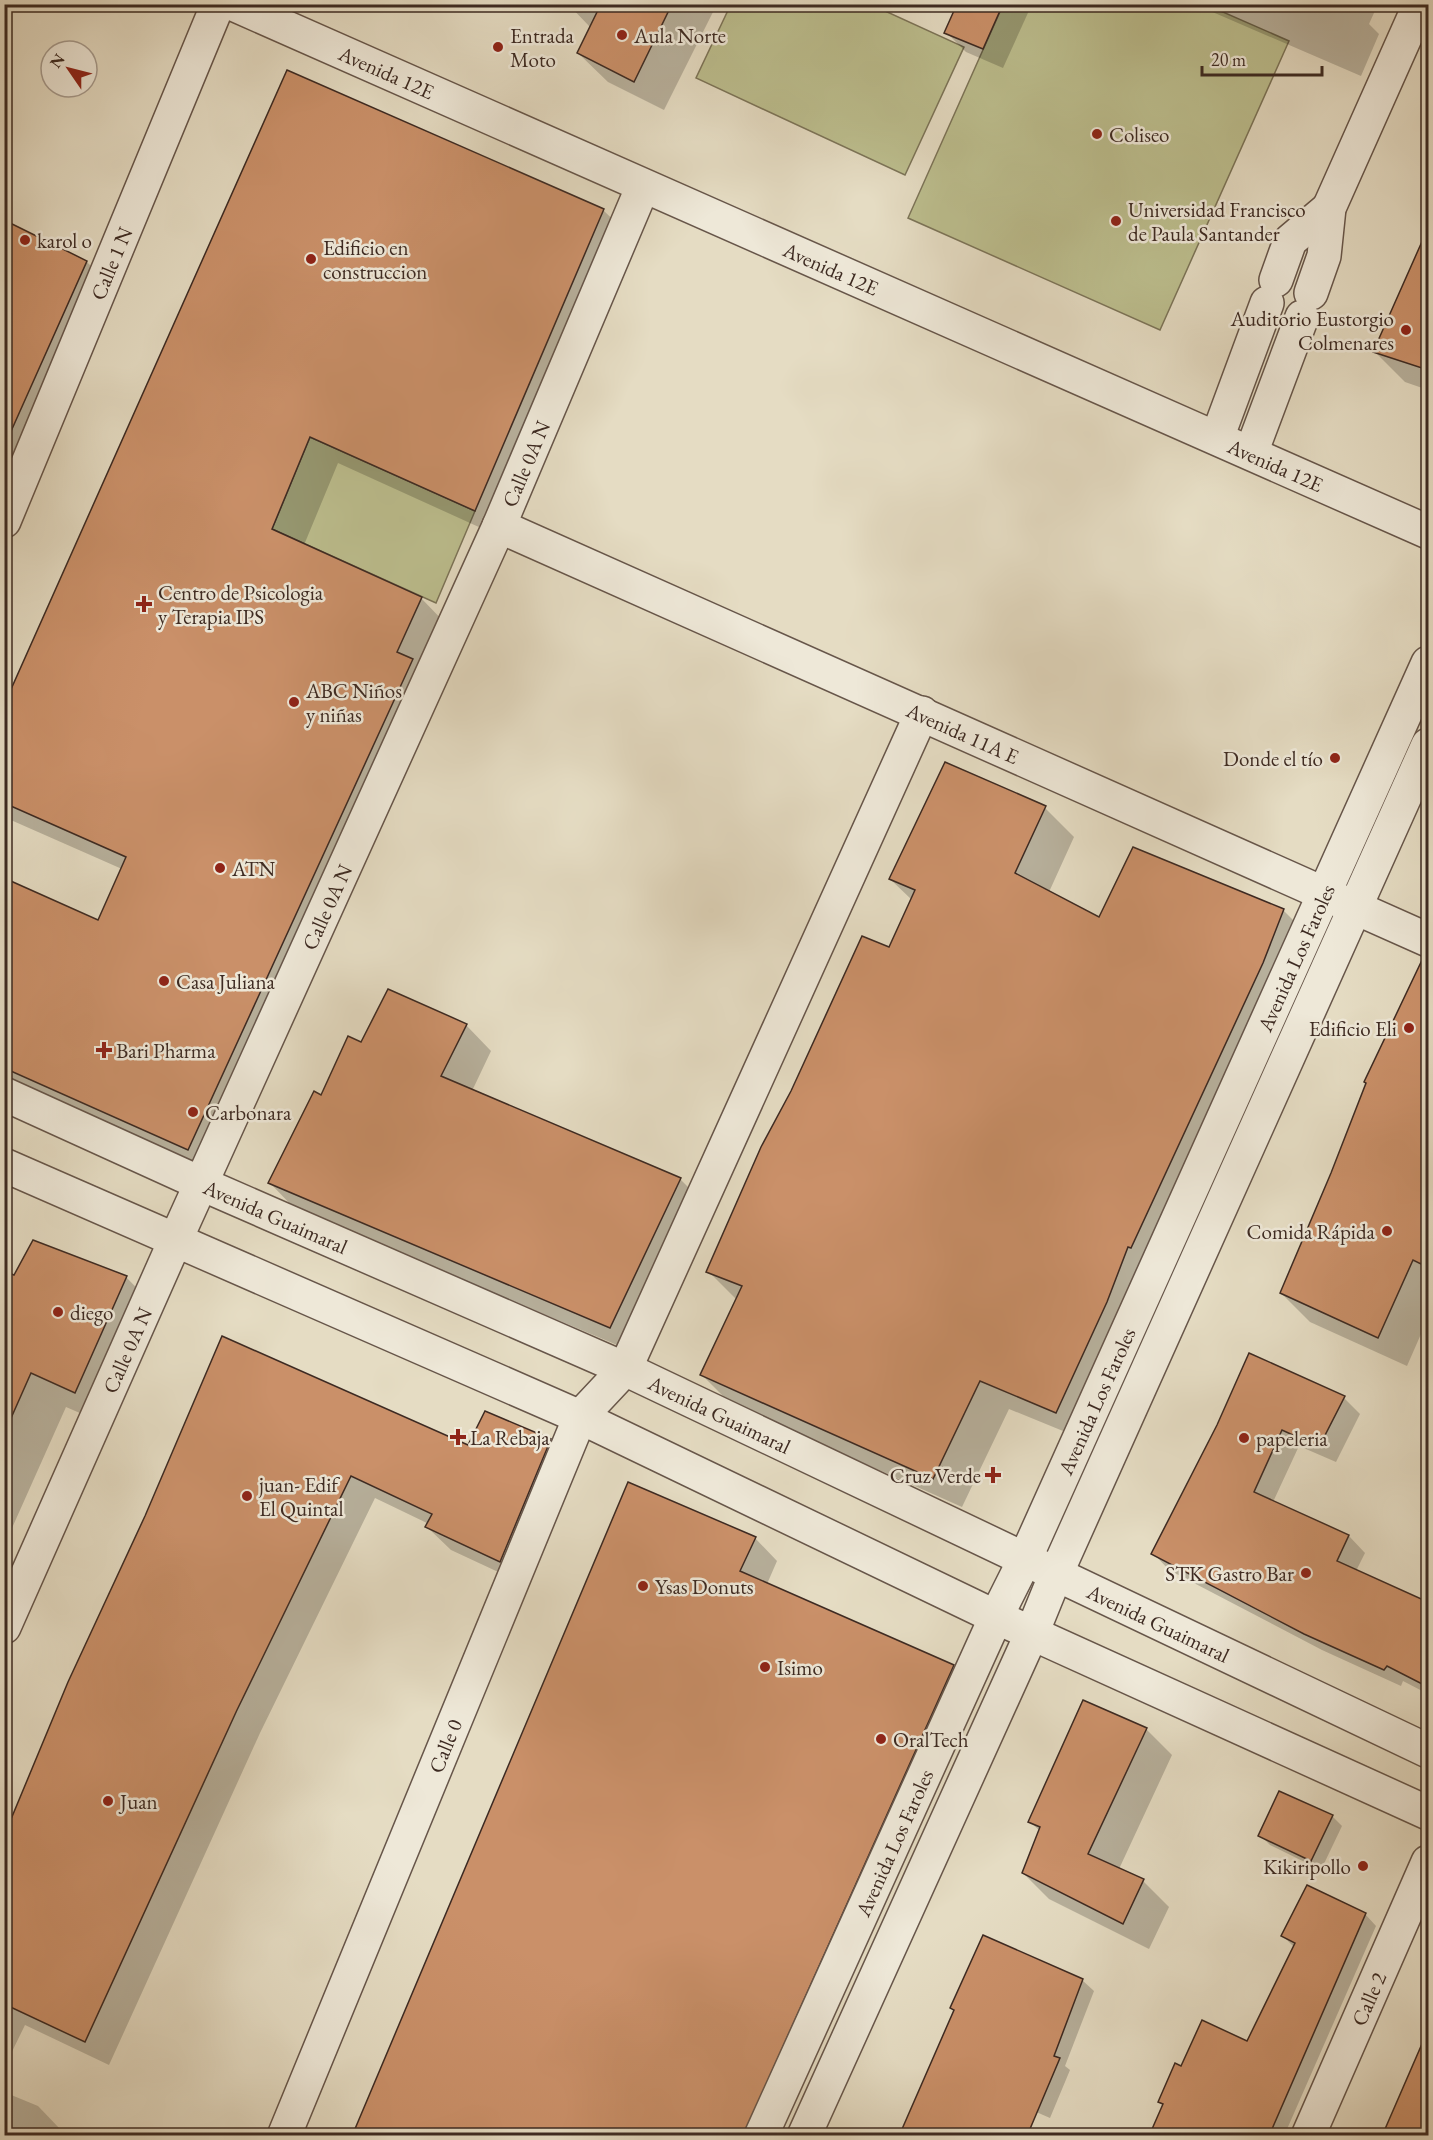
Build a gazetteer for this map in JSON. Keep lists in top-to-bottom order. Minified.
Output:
{"streets":{"street":["Avenida 12E","Calle 1 N","Calle 0A N","Avenida 11A E","Avenida Los Faroles","Avenida Guaimaral","Calle 0","Calle 2"]},"crossings":[["Avenida 12E","Calle 0A N"],["Calle 0A N","Avenida 11A E"],["Calle 0A N","Avenida Guaimaral"],["Avenida 11A E","Avenida Los Faroles"],["Avenida 11A E","Calle 0"],["Avenida Los Faroles","Avenida Guaimaral"],["Avenida Guaimaral","Calle 0"]],"places":{"other":["Aula Norte","Entrada Moto","Coliseo","Universidad Francisco de Paula Santander","karol o","Edificio en construccion","Auditorio Eustorgio Colmenares","ABC Niños y niñas","Donde el tío","ATN","Casa Juliana","Edificio Eli","Carbonara","Comida Rápida","diego","papeleria","juan- Edif El Quintal","STK Gastro Bar","Ysas Donuts","Isimo","OralTech","Juan","Kikiripollo"],"health":["Centro de Psicologia y Terapia IPS","Bari Pharma","La Rebaja","Cruz Verde"]},"scale_bar":"20 m","north":"top left"}
